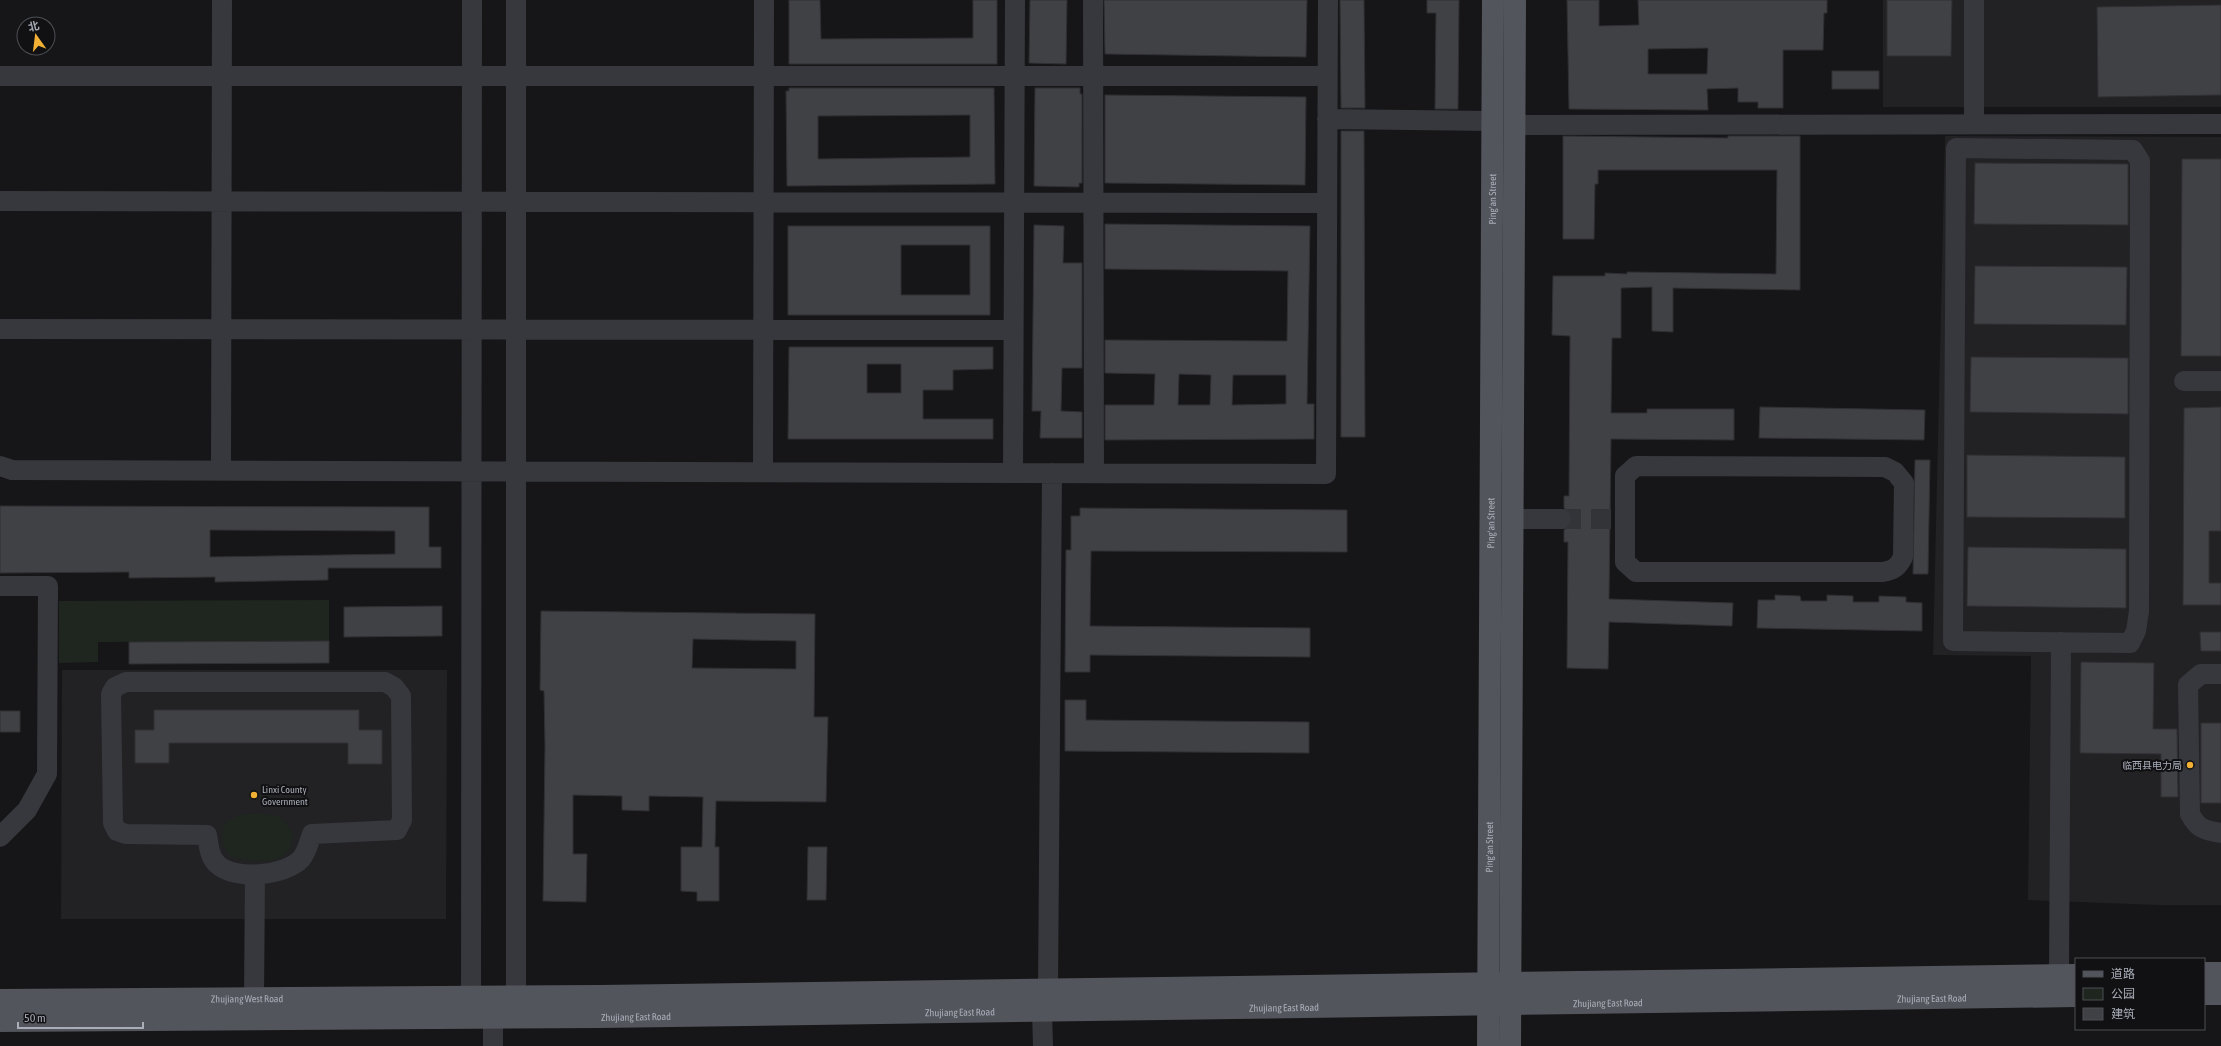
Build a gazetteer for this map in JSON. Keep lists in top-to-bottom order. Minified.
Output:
{"streets":{"main road":["Ping'an Street","Zhujiang West Road","Zhujiang East Road"]},"crossings":[["Ping'an Street","Zhujiang West Road"],["Ping'an Street","Zhujiang East Road"]],"places":["临西县电力局","Linxi County Government"],"legend":["道路","公园","建筑"],"scale_bar":"50 m","north":"top"}
